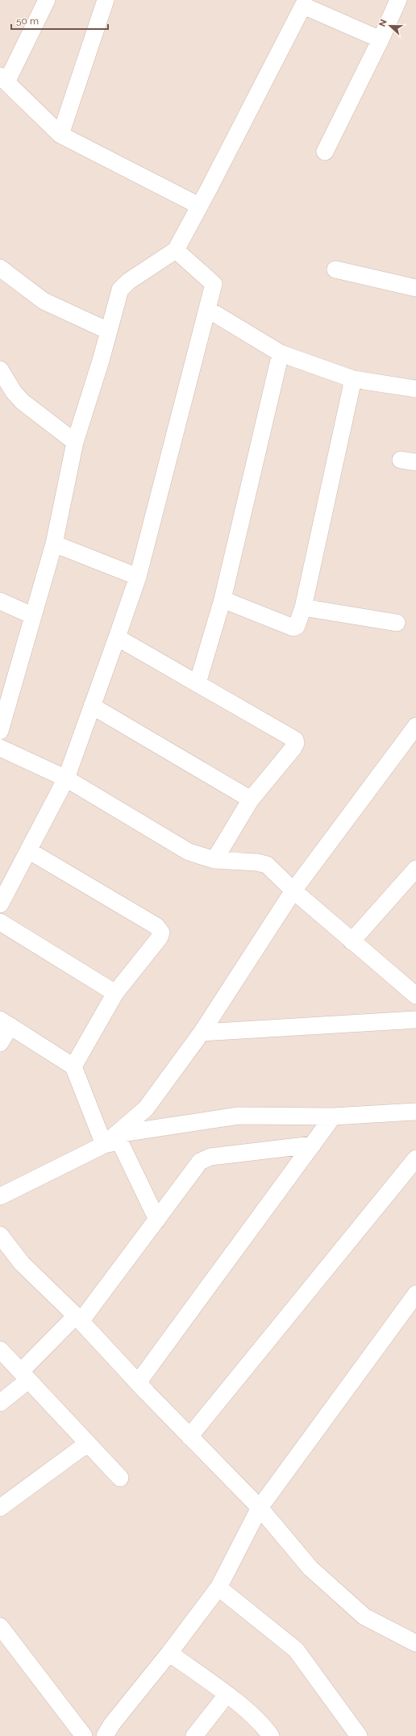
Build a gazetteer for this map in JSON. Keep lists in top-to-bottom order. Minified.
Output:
{"scale_bar":"50 m","north":"left"}
